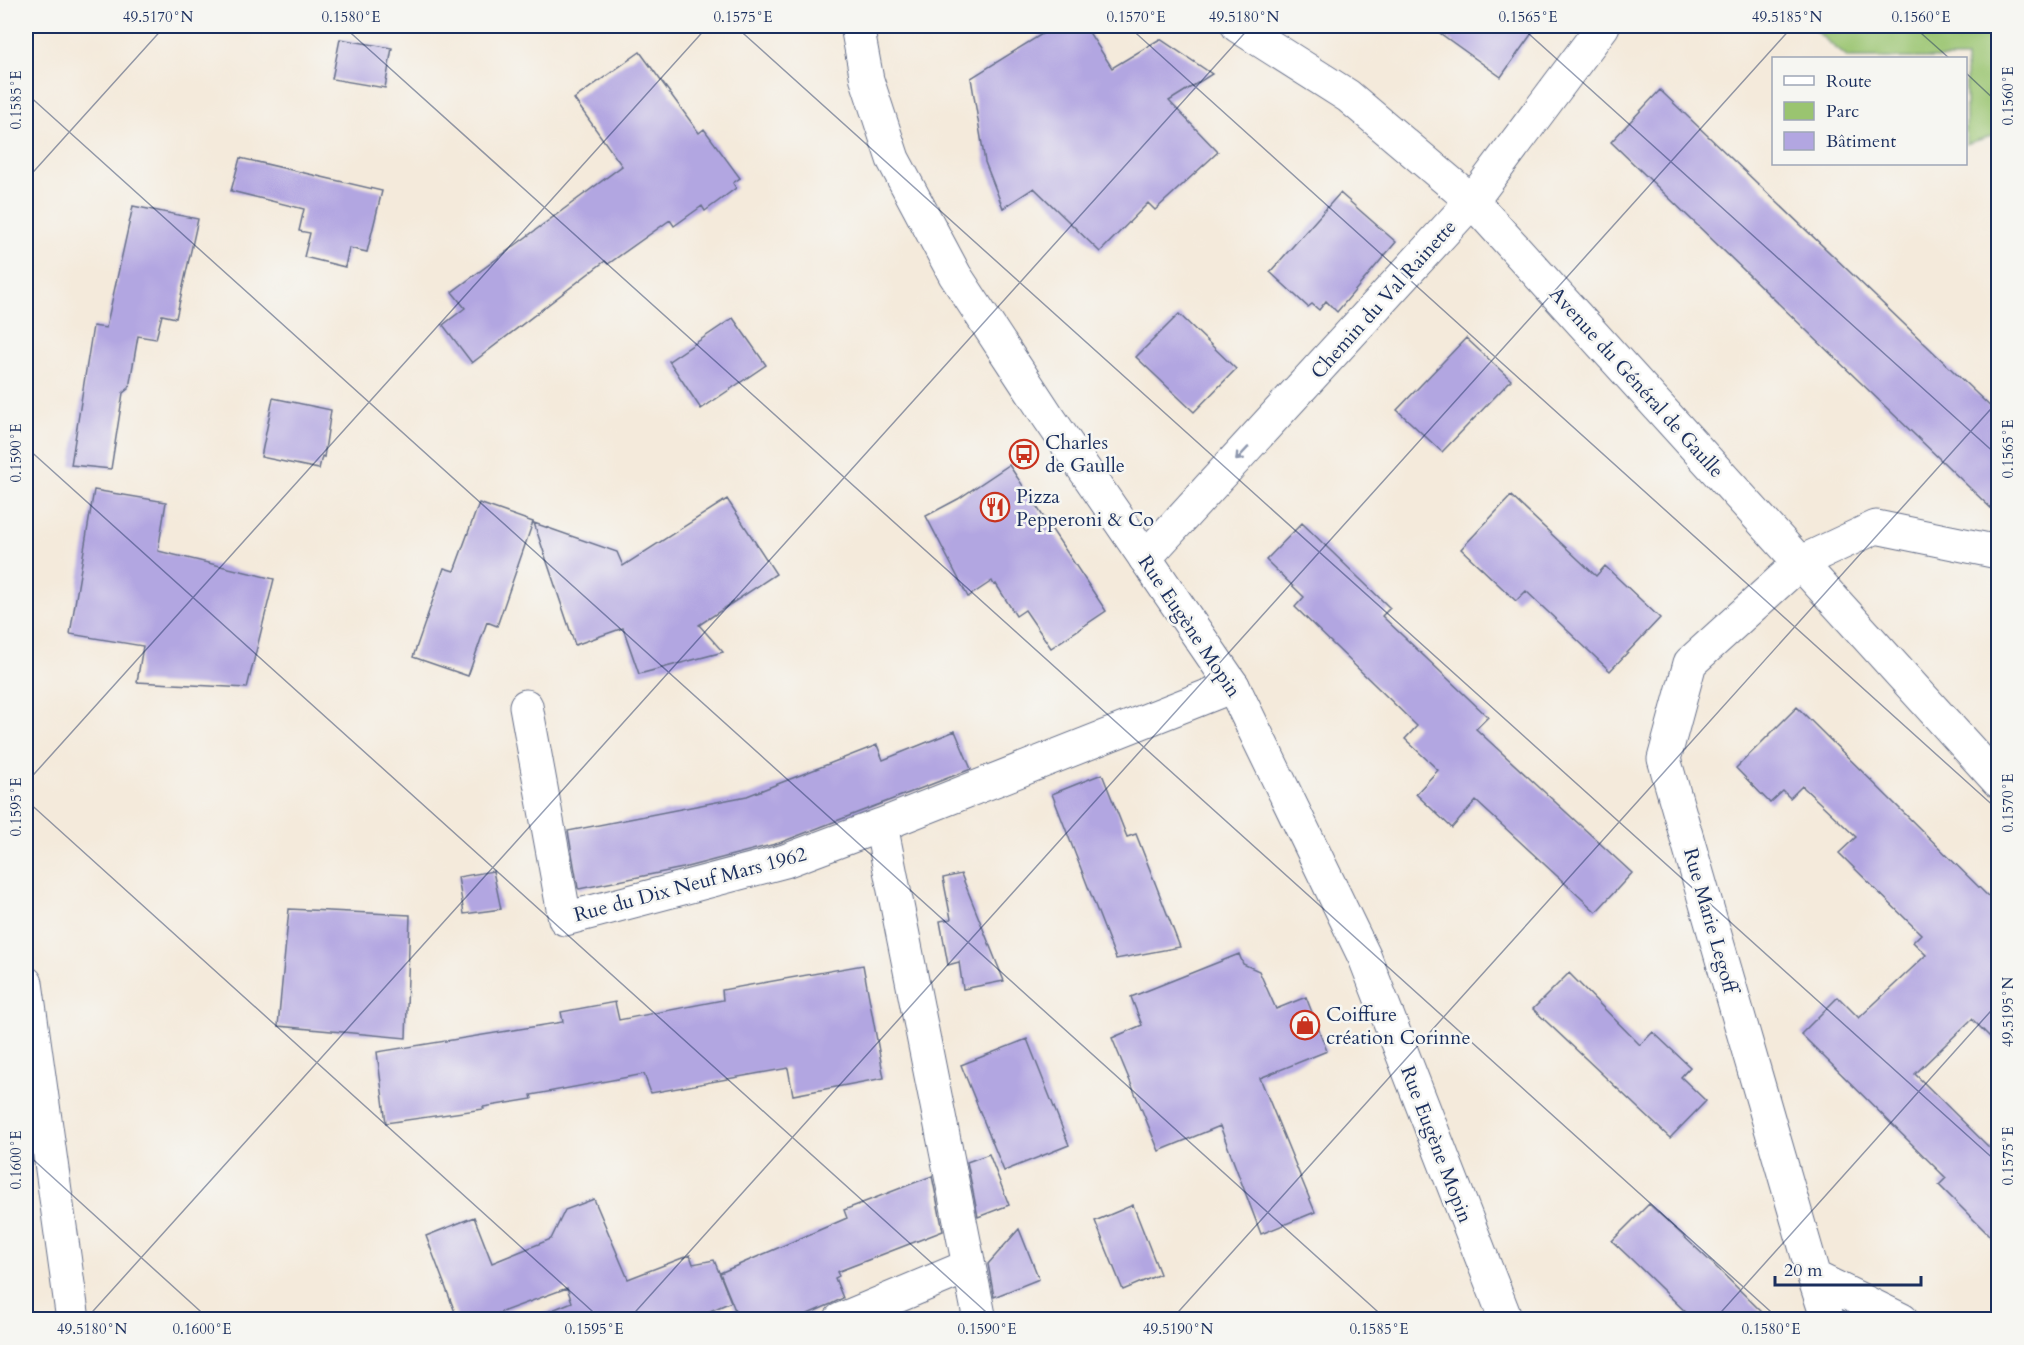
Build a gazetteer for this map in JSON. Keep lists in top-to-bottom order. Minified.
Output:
{"streets":{"street":["Chemin du Val Rainette","Avenue du Général de Gaulle","Rue Eugène Mopin","Rue du Dix Neuf Mars 1962","Rue Marie Legoff"]},"crossings":[["Chemin du Val Rainette","Avenue du Général de Gaulle"],["Chemin du Val Rainette","Rue Eugène Mopin"],["Avenue du Général de Gaulle","Rue Marie Legoff"],["Rue Eugène Mopin","Rue du Dix Neuf Mars 1962"]],"one_way":["Chemin du Val Rainette"],"places":{"bus stop":["Charles de Gaulle"],"restaurant":["Pizza Pepperoni & Co"],"shop":["Coiffure création Corinne"]},"legend":["Route","Parc","Bâtiment"],"scale_bar":"20 m","coordinates":["49.5170°N","0.1580°E","0.1575°E","0.1570°E","49.5180°N","0.1565°E","49.5185°N","0.1560°E","0.1585°E","0.1590°E","0.1595°E","49.5195°N","0.1600°E","49.5190°N"]}
